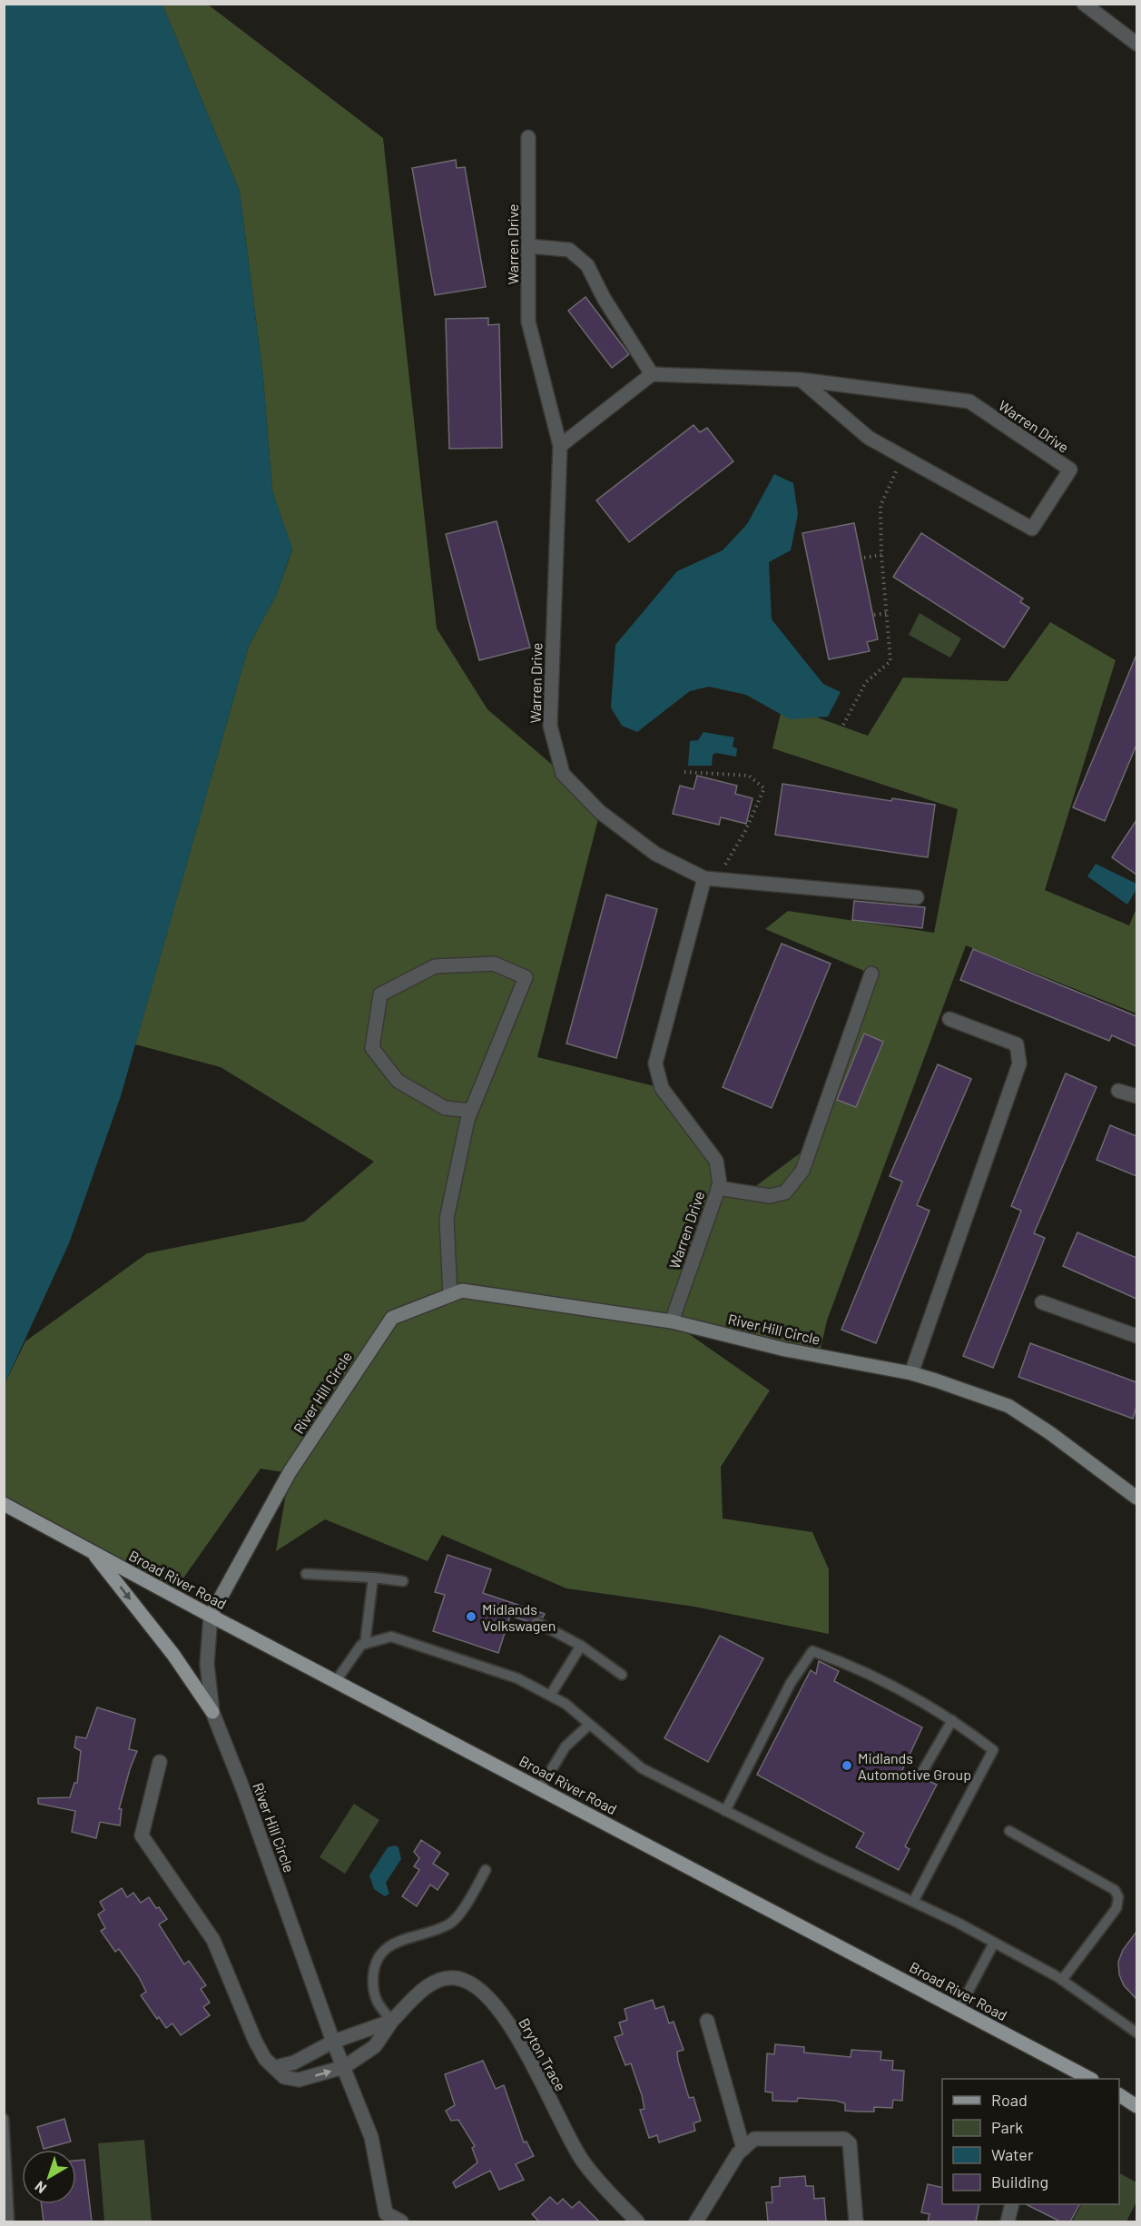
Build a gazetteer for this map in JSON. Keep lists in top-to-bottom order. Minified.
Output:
{"streets":{"main road":["Broad River Road"],"street":["Warren Drive","River Hill Circle","Bryton Trace"]},"crossings":[["Warren Drive","River Hill Circle"],["River Hill Circle","Broad River Road"],["River Hill Circle","Bryton Trace"]],"places":["Midlands Volkswagen","Midlands Automotive Group"],"legend":["Road","Park","Water","Building"],"north":"bottom left"}
